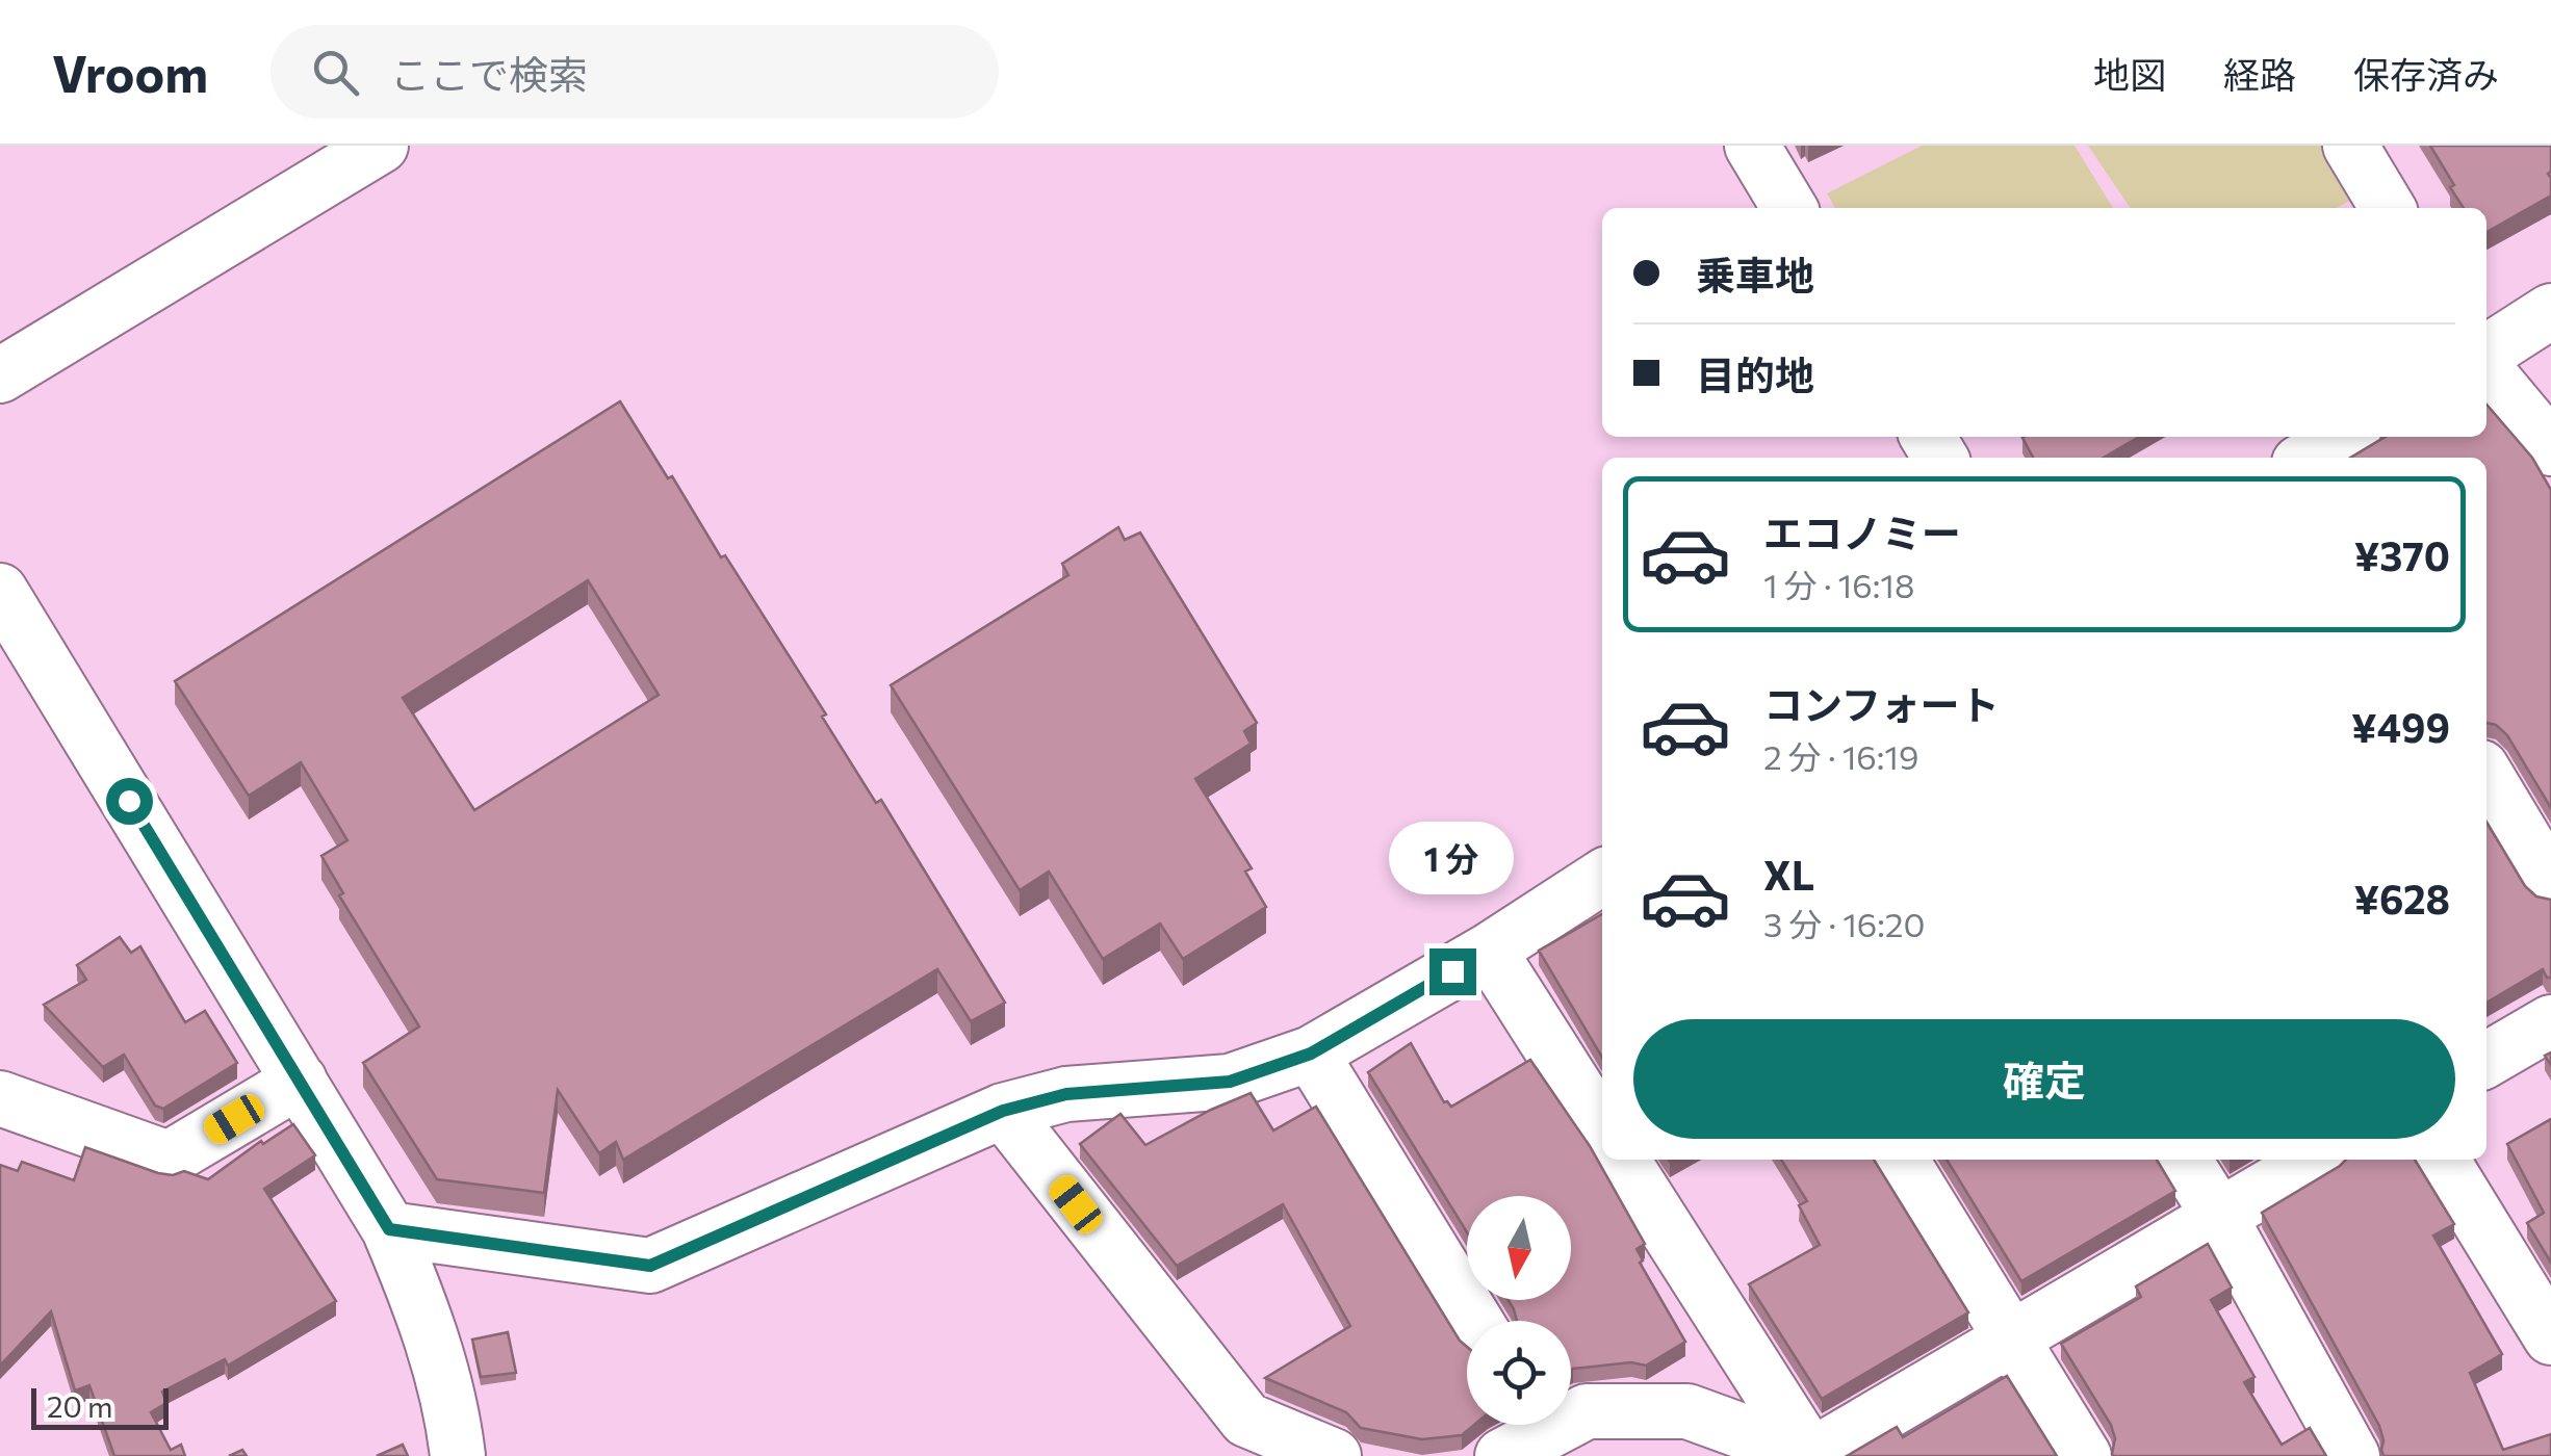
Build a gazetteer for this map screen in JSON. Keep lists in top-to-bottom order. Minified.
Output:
{"scale_bar":"20 m","north":"bottom","page":{"header":"Vroom","search":"ここで検索","nav":["地図","経路","保存済み"],"banner":["乗車地","目的地"],"list":[{"name":"エコノミー","note":"1 分 · 16:18","value":"¥370"},{"name":"コンフォート","note":"2 分 · 16:19","value":"¥499"},{"name":"XL","note":"3 分 · 16:20","value":"¥628"}],"bubble":"1 分","buttons":"確定","scale":"20 m"}}
